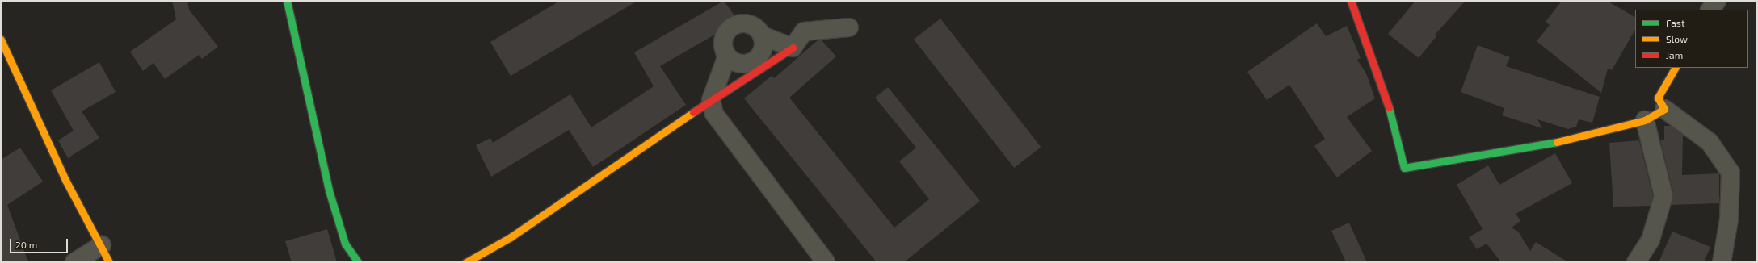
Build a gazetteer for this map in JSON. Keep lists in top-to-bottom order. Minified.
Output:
{"legend":["Fast","Slow","Jam"],"scale_bar":"20 m"}
